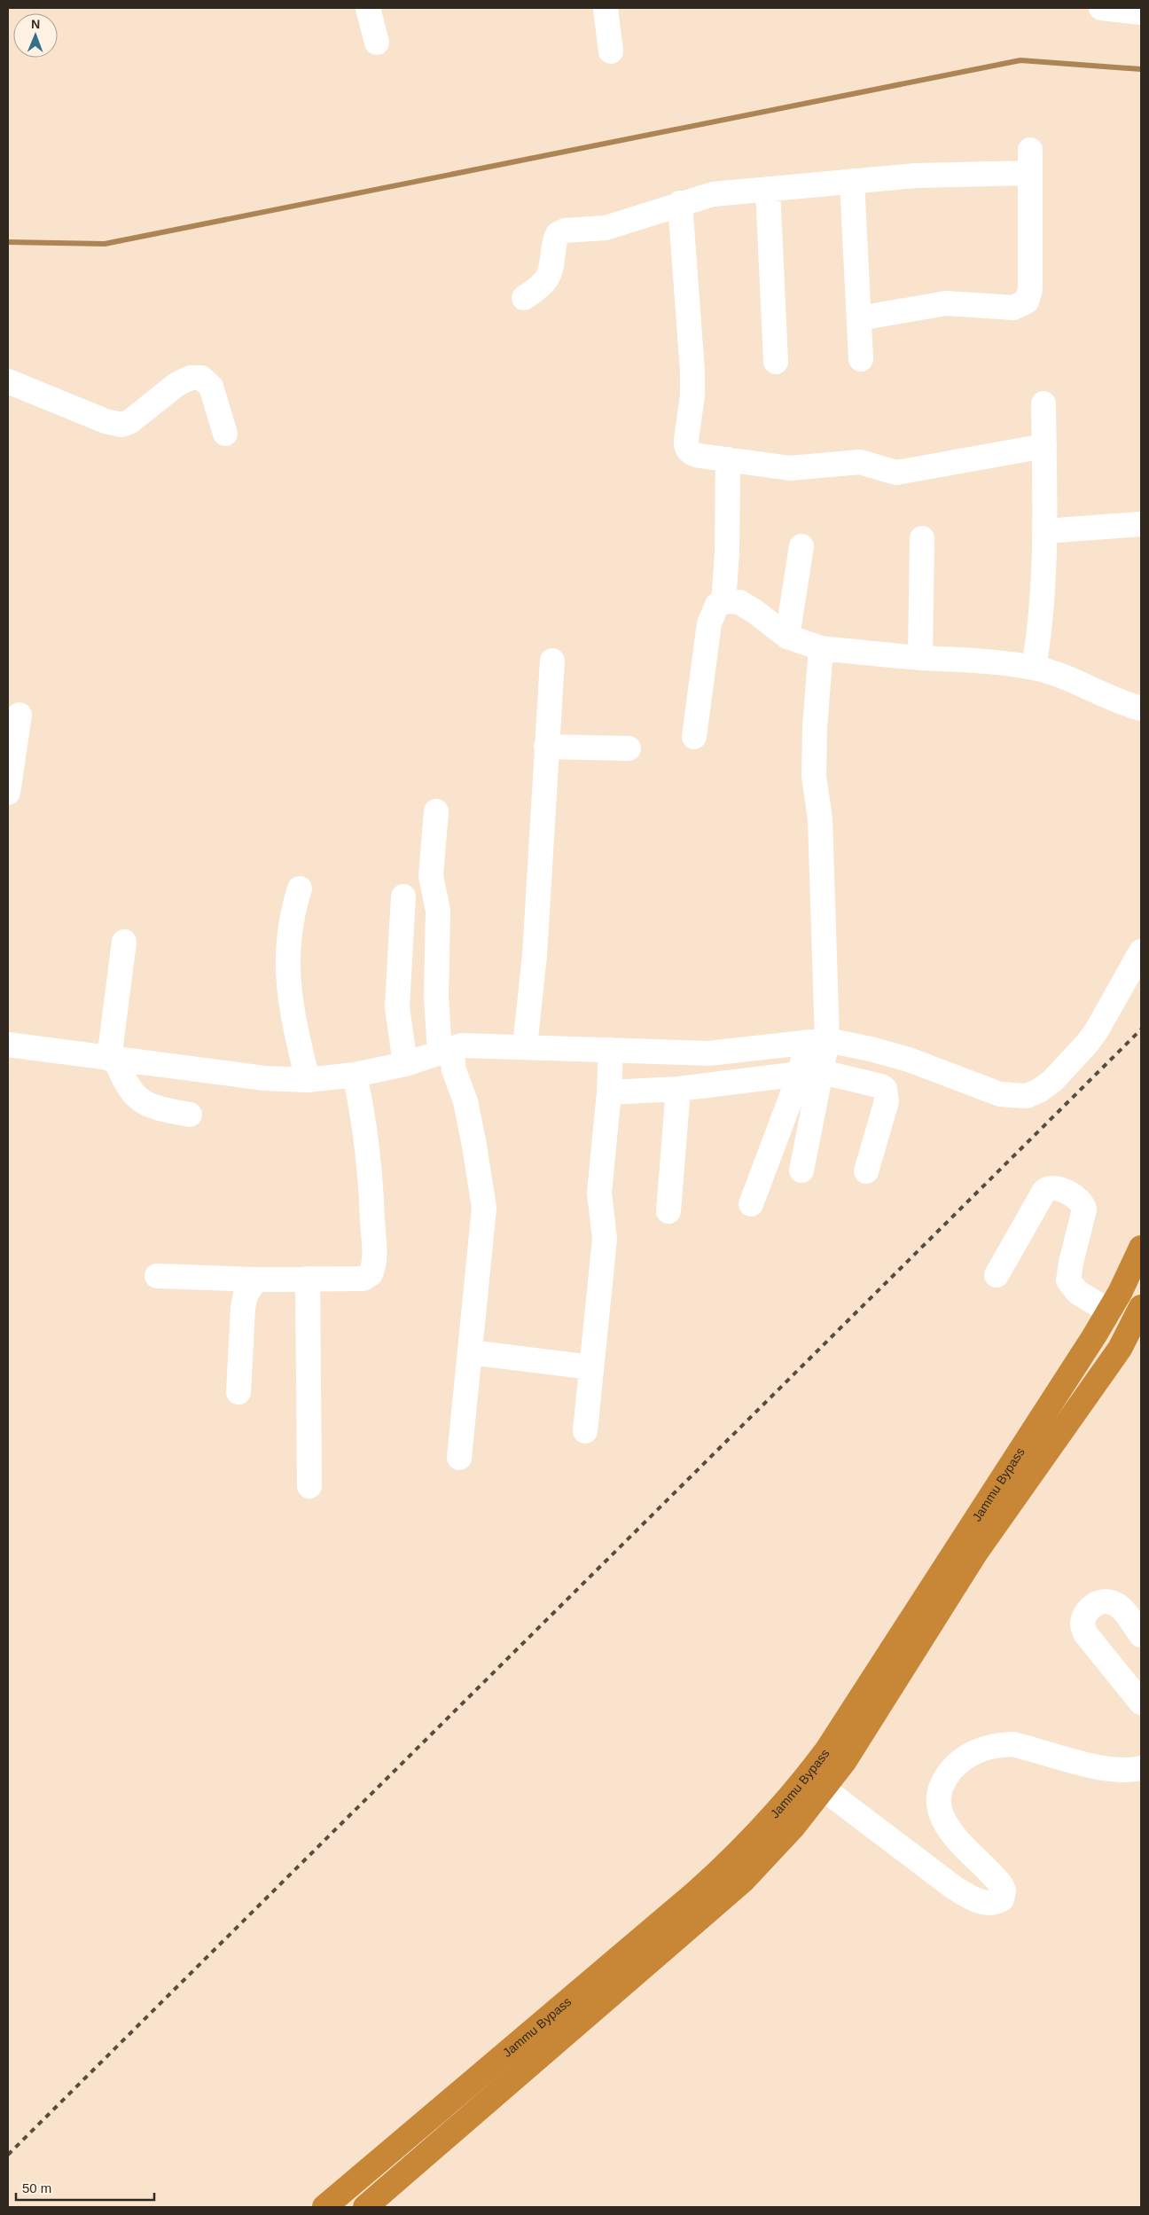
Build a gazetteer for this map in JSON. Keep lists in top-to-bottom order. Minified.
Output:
{"streets":{"highway":["Jammu Bypass"]},"scale_bar":"50 m","north":"top"}
